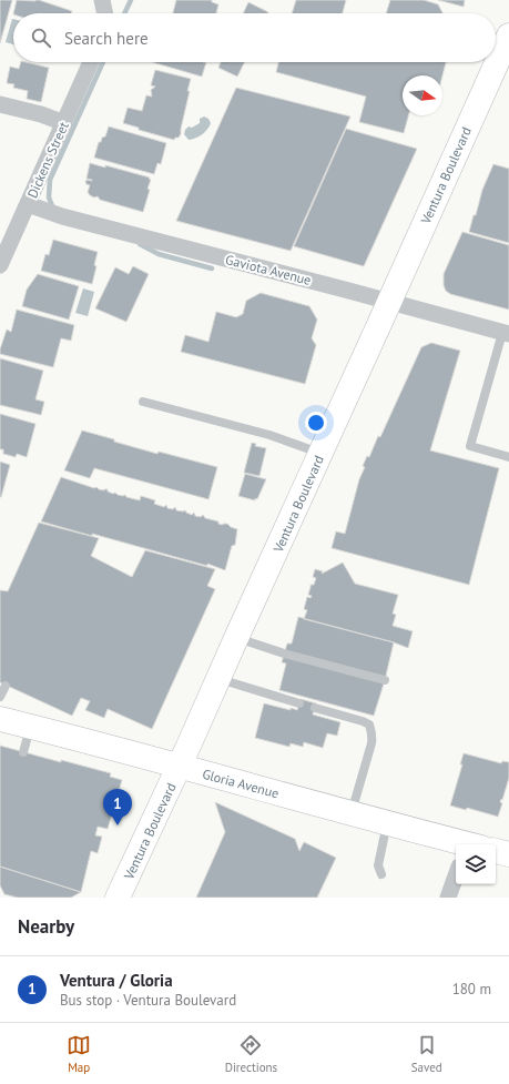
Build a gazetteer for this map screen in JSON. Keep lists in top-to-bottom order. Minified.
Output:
{"streets":{"main road":["Ventura Boulevard","Gloria Avenue"],"street":["Dickens Street","Gaviota Avenue"]},"crossings":[["Dickens Street","Gaviota Avenue"],["Ventura Boulevard","Gaviota Avenue"],["Ventura Boulevard","Gloria Avenue"]],"north":"right","page":{"search":"Search here","pins":"1","heading":"Nearby","list":[{"mark":"1","name":"Ventura / Gloria","note":"Bus stop · Ventura Boulevard","value":"180 m"}],"nav":["Map","Directions","Saved"]}}
